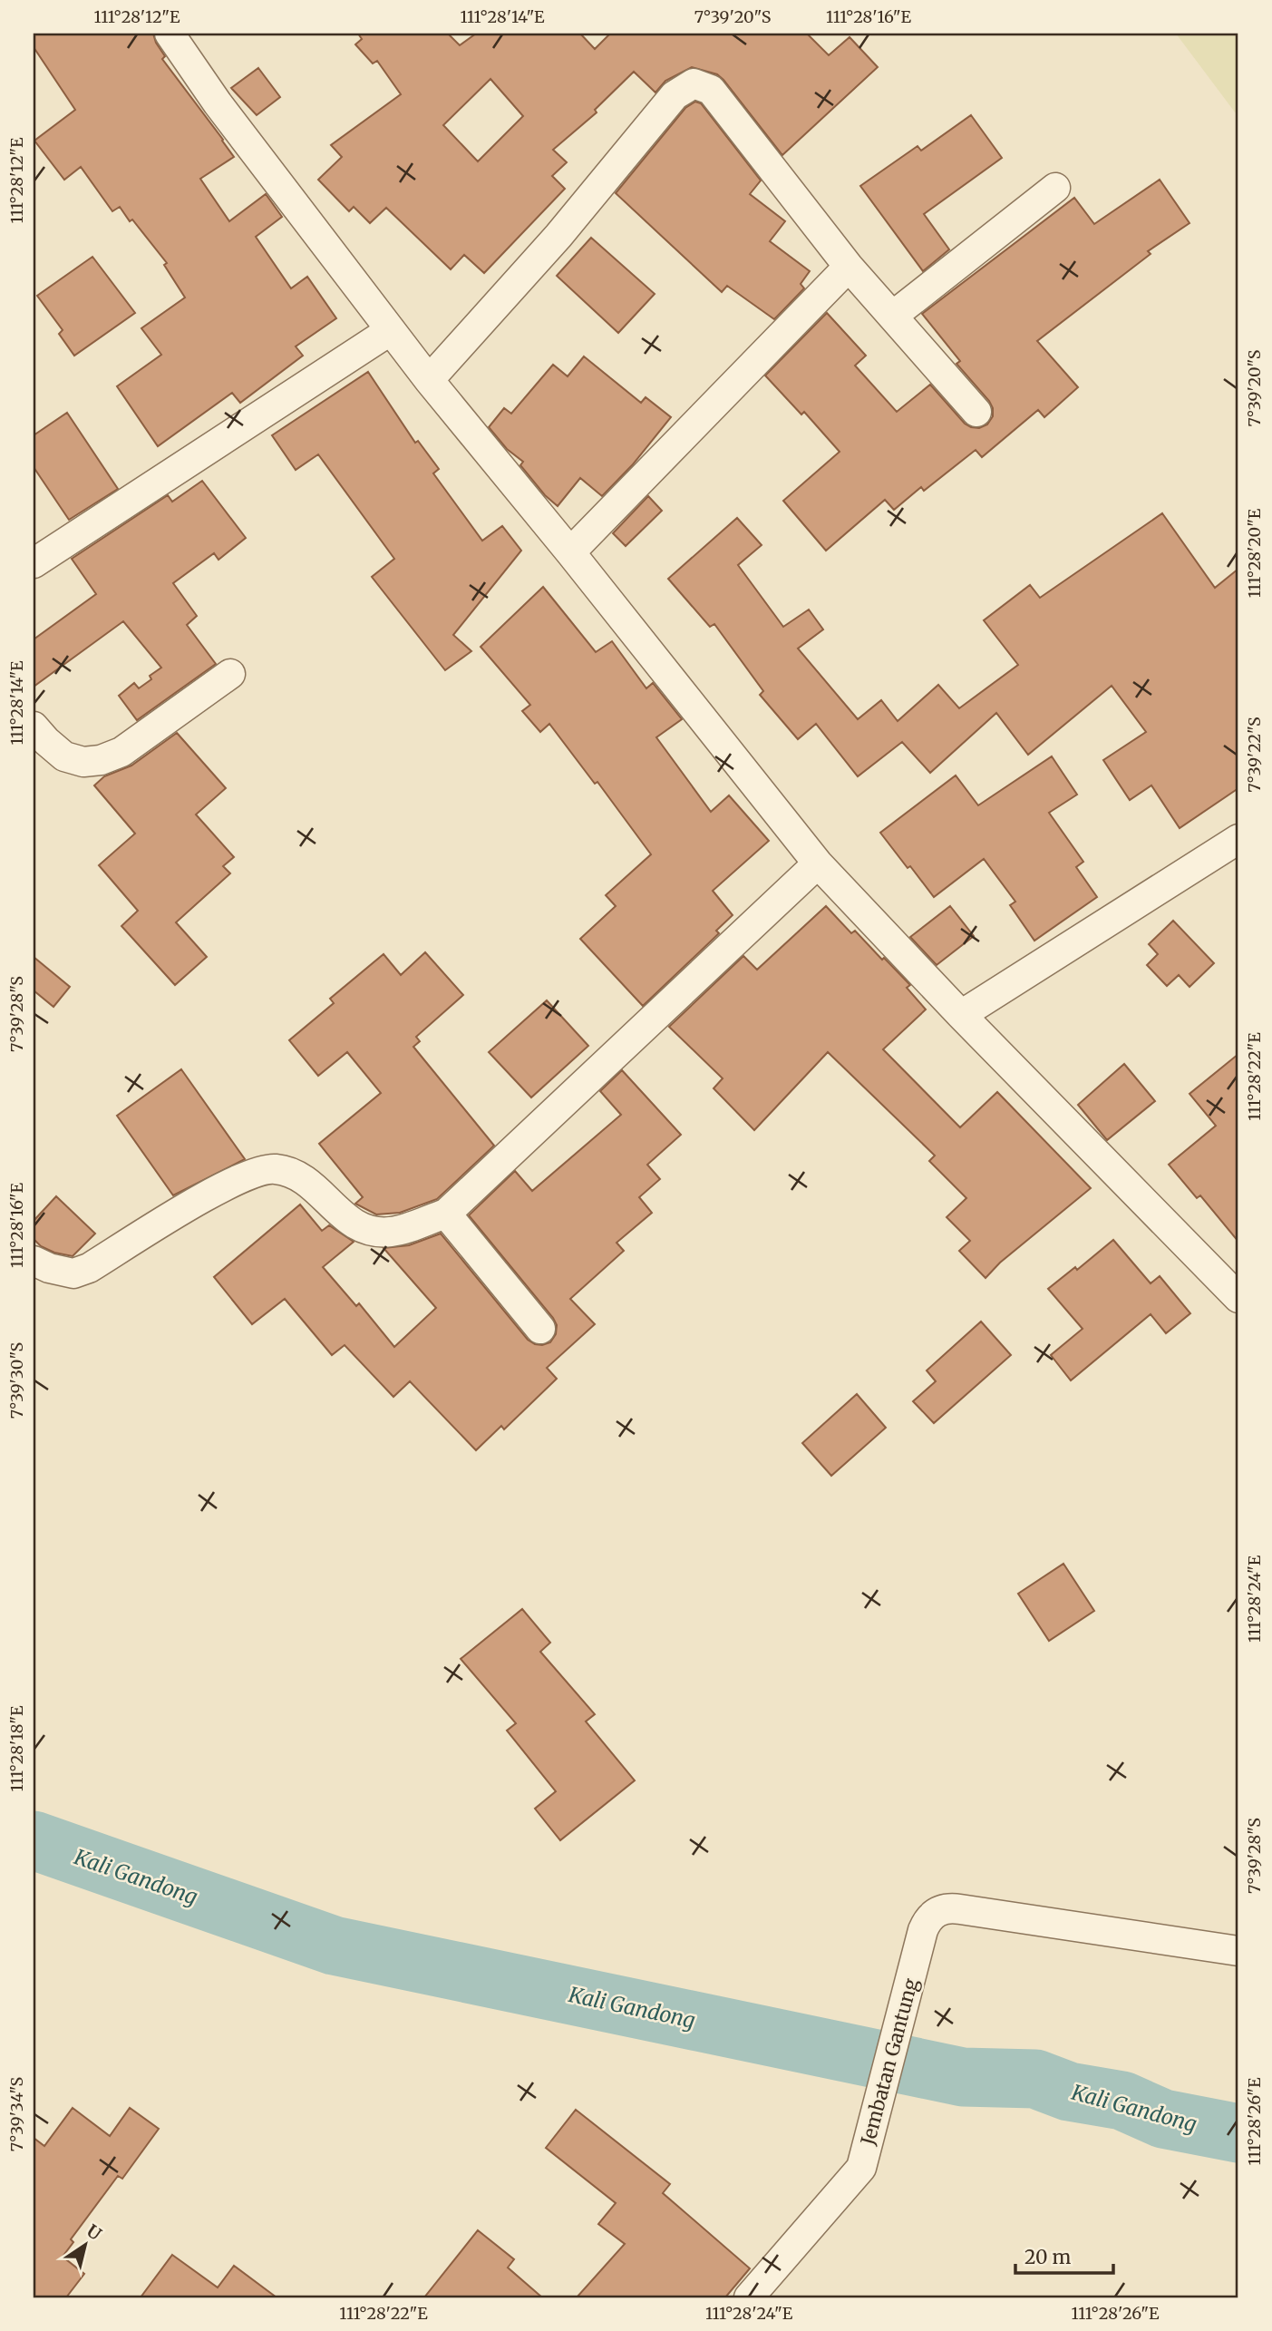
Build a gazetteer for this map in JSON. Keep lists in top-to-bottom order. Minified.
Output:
{"streets":{"street":["Jembatan Gantung"]},"water":["Kali Gandong"],"scale_bar":"20 m","north":"top right","coordinates":["111°28'12\"E","111°28'14\"E","7°39'20\"S","111°28'16\"E","111°28'20\"E","7°39'22\"S","7°39'28\"S","111°28'22\"E","7°39'30\"S","111°28'24\"E","111°28'18\"E","7°39'34\"S","111°28'26\"E"]}
